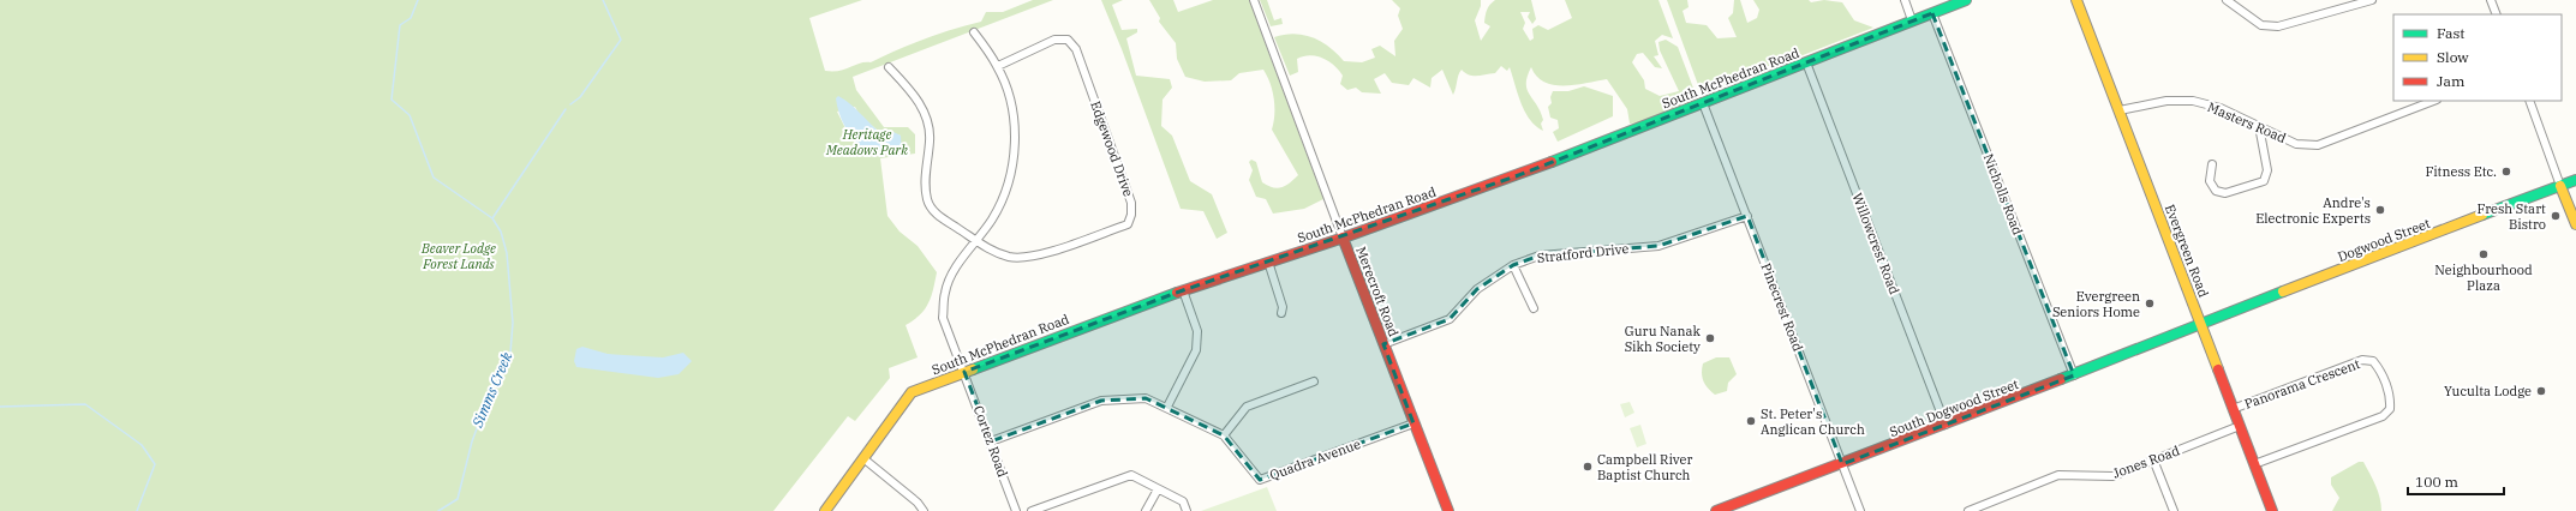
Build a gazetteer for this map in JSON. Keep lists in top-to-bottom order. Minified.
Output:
{"streets":{"street":["South McPhedran Road","Masters Road","Edgewood Drive","Nicholls Road","Dogwood Street","Willowcrest Road","Evergreen Road","Stratford Drive","Merecroft Road","Pinecrest Road","Panorama Crescent","South Dogwood Street","Cortez Road","Quadra Avenue","Jones Road"]},"crossings":[["South McPhedran Road","Nicholls Road"],["South McPhedran Road","Willowcrest Road"],["South McPhedran Road","Merecroft Road"],["South McPhedran Road","Pinecrest Road"],["South McPhedran Road","Cortez Road"],["Masters Road","Evergreen Road"],["Edgewood Drive","Cortez Road"],["Nicholls Road","South Dogwood Street"],["Dogwood Street","Evergreen Road"],["Dogwood Street","South Dogwood Street"],["Willowcrest Road","South Dogwood Street"],["Evergreen Road","Panorama Crescent"],["Evergreen Road","South Dogwood Street"],["Evergreen Road","Jones Road"],["Stratford Drive","Merecroft Road"],["Stratford Drive","Pinecrest Road"],["Merecroft Road","Quadra Avenue"],["Pinecrest Road","South Dogwood Street"],["Cortez Road","Quadra Avenue"]],"water":["Simms Creek"],"parks":["Heritage Meadows Park","Beaver Lodge Forest Lands"],"places":["Fitness Etc.","Andre's Electronic Experts","Fresh Start Bistro","Neighbourhood Plaza","Evergreen Seniors Home","Guru Nanak Sikh Society","Yuculta Lodge","St. Peter's Anglican Church","Campbell River Baptist Church"],"legend":["Fast","Slow","Jam"],"scale_bar":"100 m"}
